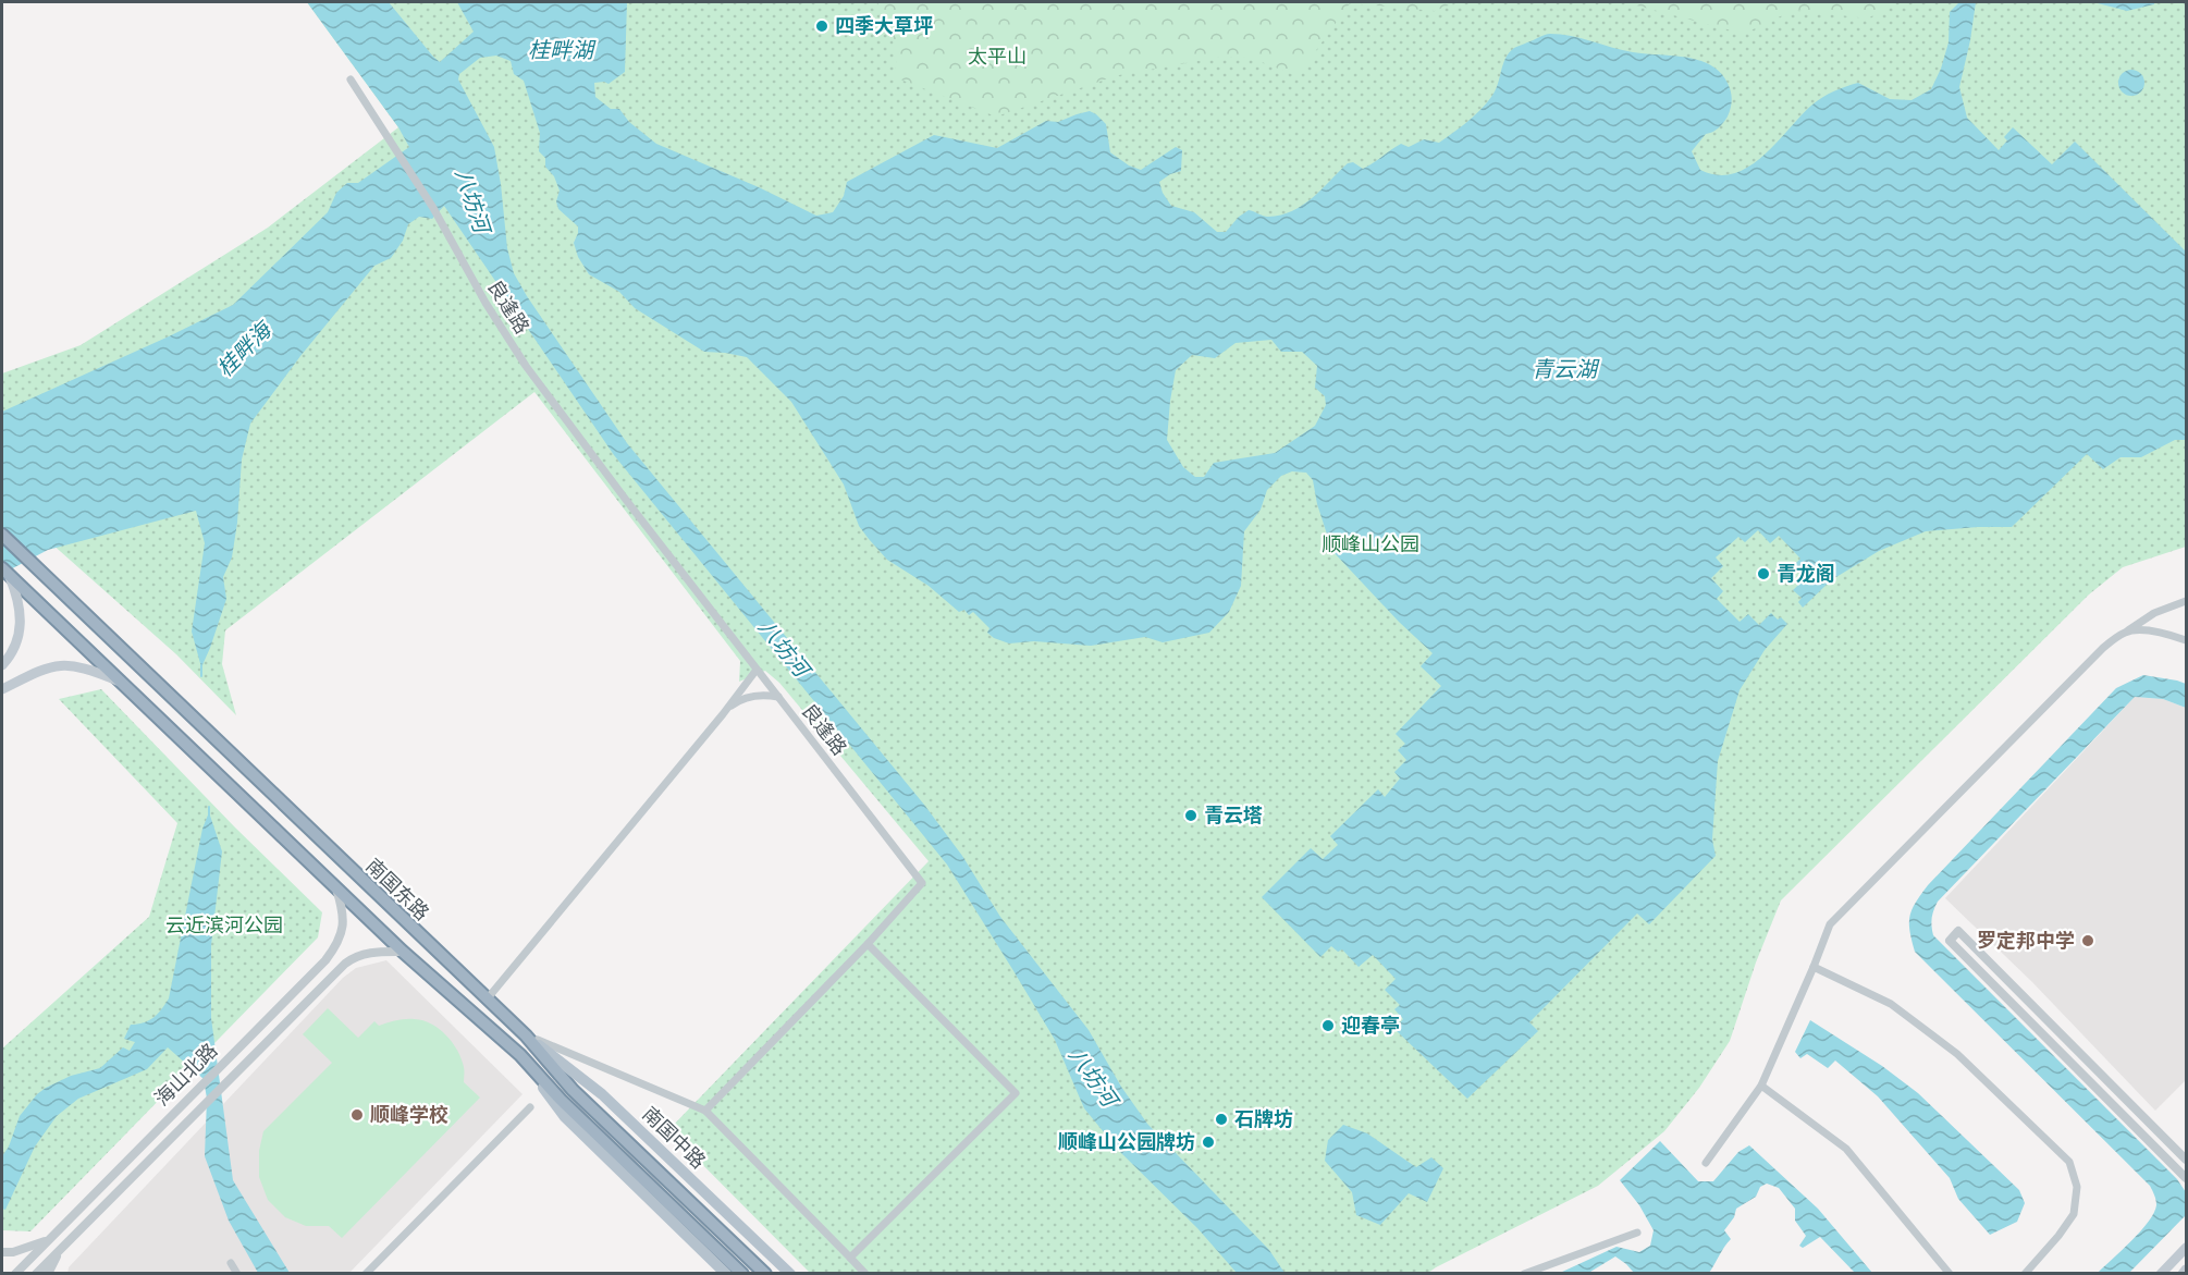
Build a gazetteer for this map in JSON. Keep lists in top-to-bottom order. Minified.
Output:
{"streets":{"highway":["南国东路"],"main road":["南国中路"],"street":["良逢路","海山北路"]},"crossings":[["南国东路","海山北路"],["南国东路","南国中路"]],"water":["桂畔湖","八坊河","桂畔海","青云湖"],"parks":["太平山","顺峰山公园","云近滨河公园"],"places":["四季大草坪","青龙阁","青云塔","罗定邦中学","迎春亭","顺峰学校","石牌坊","顺峰山公园牌坊"]}
